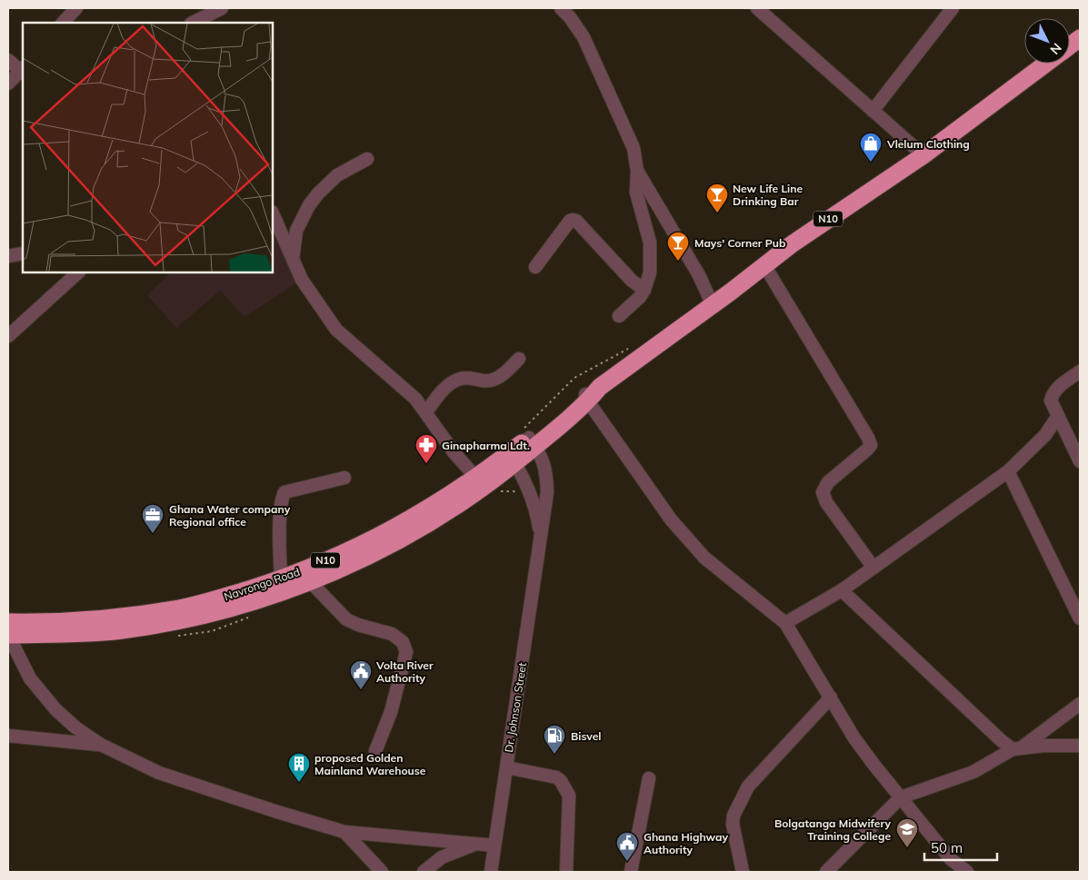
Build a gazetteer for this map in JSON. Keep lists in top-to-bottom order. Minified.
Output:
{"streets":{"highway":["N10","Navrongo Road"],"street":["Dr. Johnson Street"]},"crossings":[["N10","Navrongo Road"],["Navrongo Road","Dr. Johnson Street"]],"places":{"shop":["Vlelum Clothing"],"bar":["New Life Line Drinking Bar","Mays' Corner Pub"],"pharmacy":["Ginapharma Ldt."],"office":["Ghana Water company Regional office"],"public building":["Volta River Authority","Ghana Highway Authority"],"fuel station":["Bisvel"],"building":["proposed Golden Mainland Warehouse"],"school or university":["Bolgatanga Midwifery Training College"]},"scale_bar":"50 m","north":"bottom right"}
